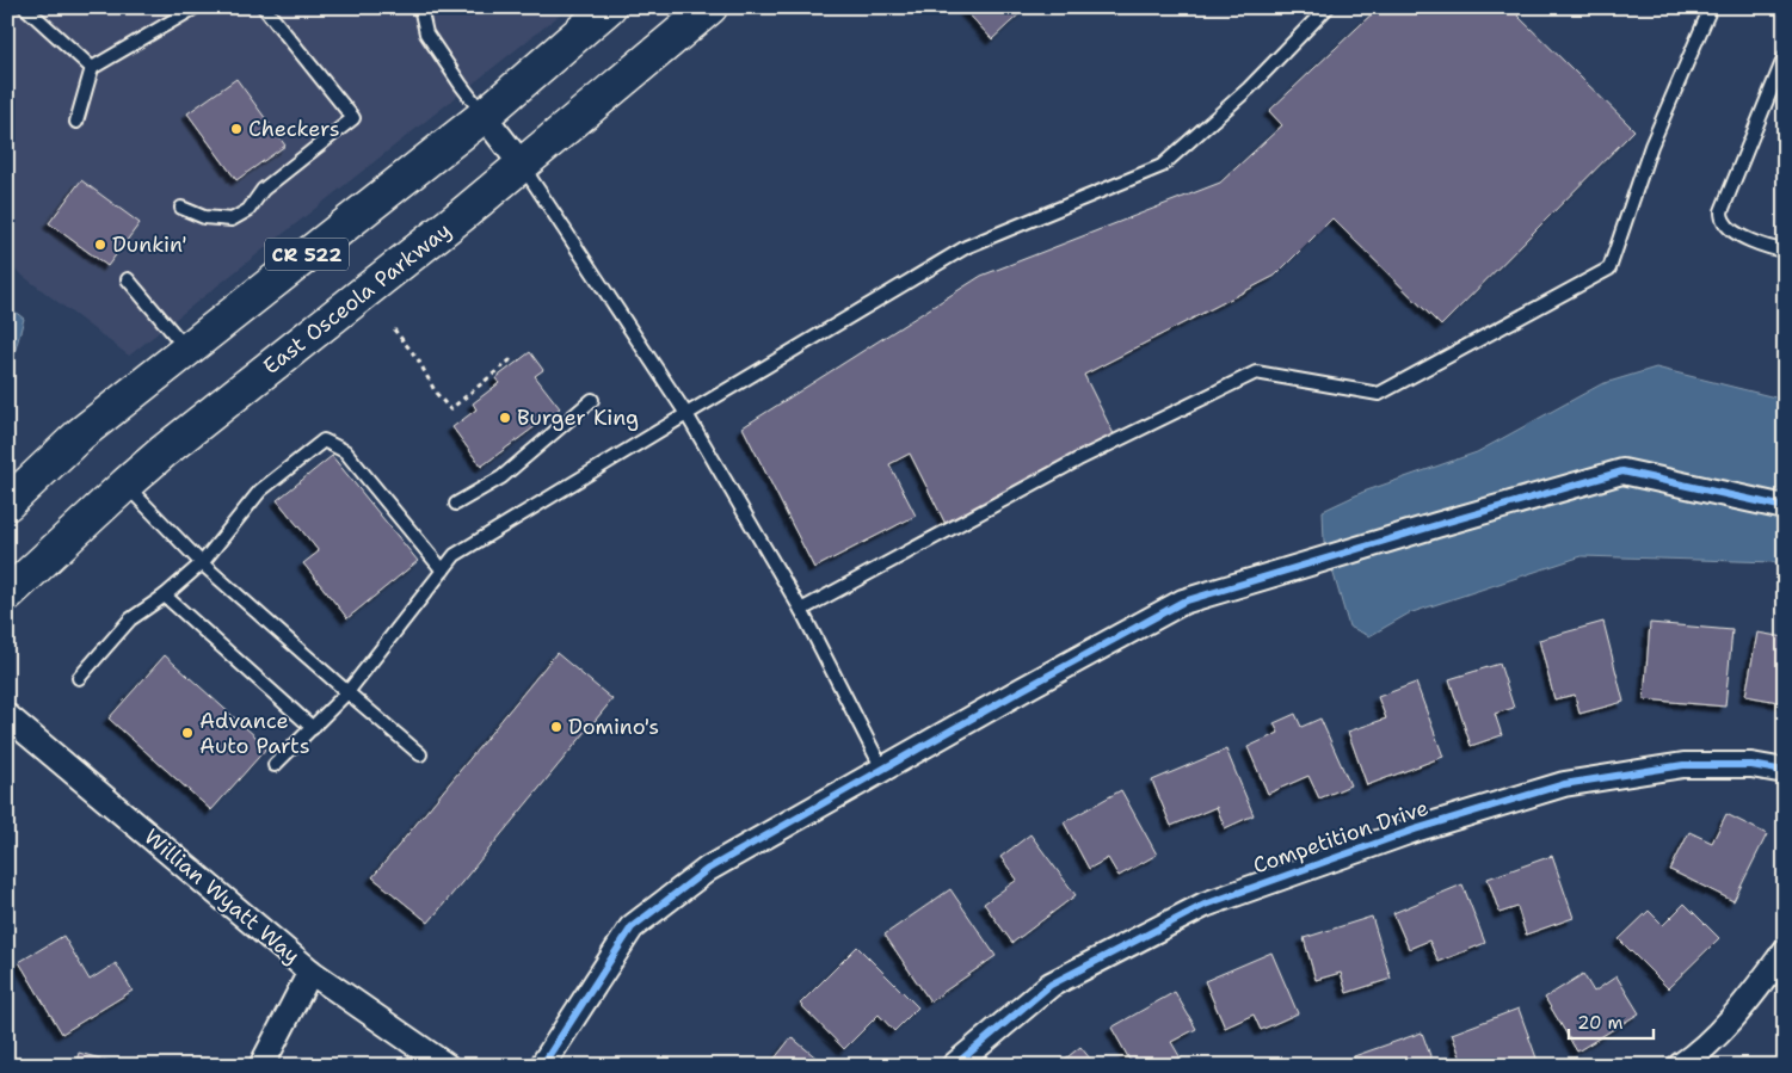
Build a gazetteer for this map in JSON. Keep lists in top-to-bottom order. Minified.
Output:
{"streets":{"main road":["CR 522","East Osceola Parkway"],"street":["Competition Drive","Willian Wyatt Way"]},"places":["Checkers","Dunkin'","Burger King","Domino's","Advance Auto Parts"],"scale_bar":"20 m"}
